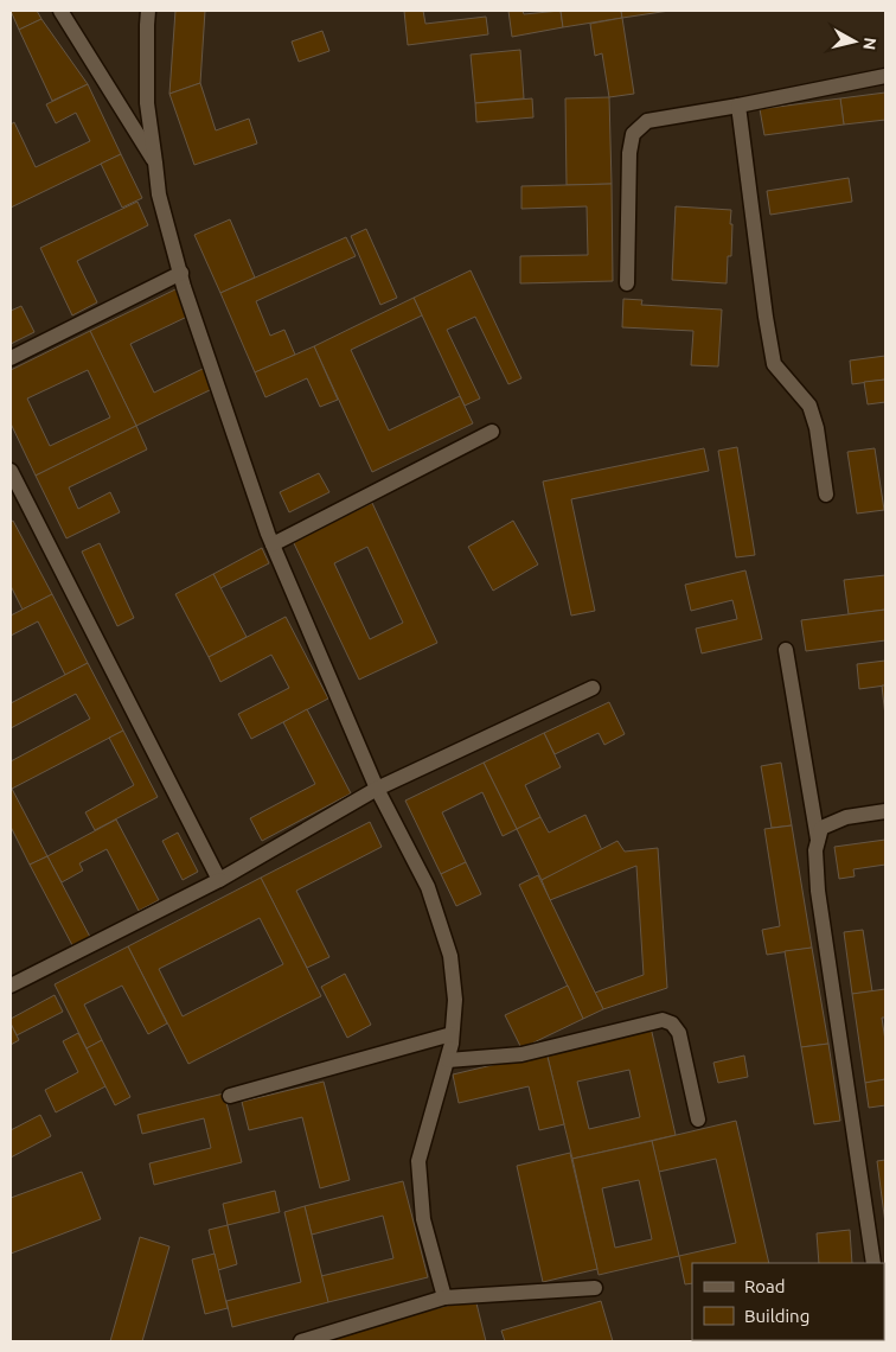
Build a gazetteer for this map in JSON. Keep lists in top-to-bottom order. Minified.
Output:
{"legend":["Road","Building"],"north":"right"}
